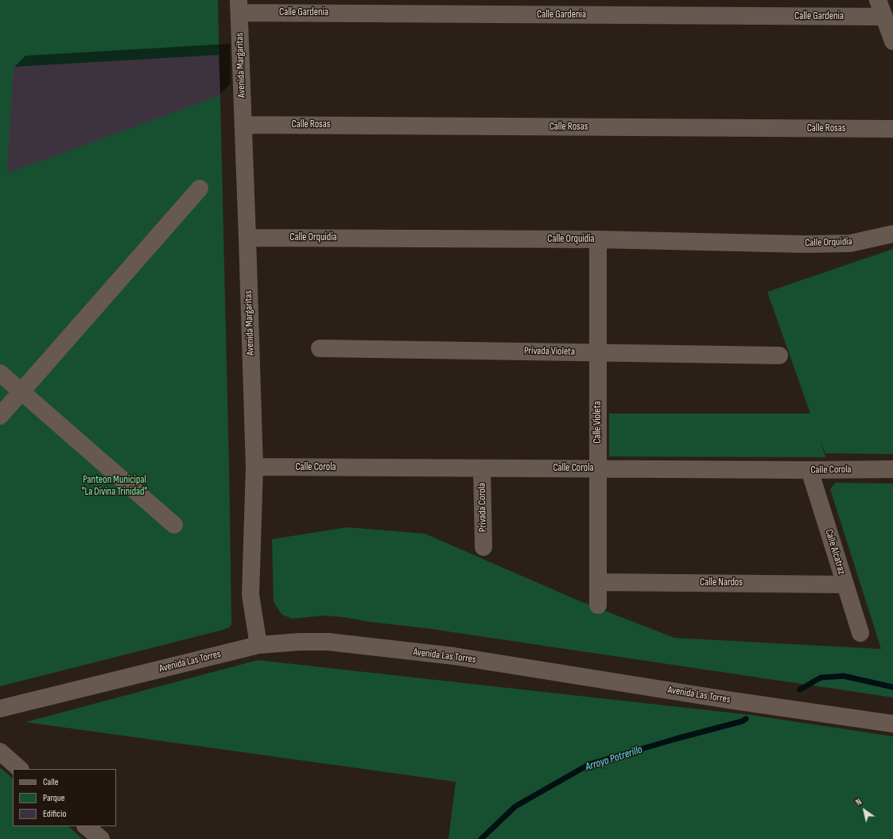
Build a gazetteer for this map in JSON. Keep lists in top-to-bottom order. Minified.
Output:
{"streets":{"street":["Calle Gardenia","Avenida Margaritas","Calle Rosas","Calle Orquídia","Privada Violeta","Calle Violeta","Calle Corola","Privada Corola","Calle Alcatraz","Calle Nardos","Avenida Las Torres"]},"crossings":[["Calle Gardenia","Avenida Margaritas"],["Avenida Margaritas","Calle Rosas"],["Avenida Margaritas","Calle Orquídia"],["Avenida Margaritas","Calle Corola"],["Avenida Margaritas","Avenida Las Torres"],["Calle Orquídia","Calle Violeta"],["Privada Violeta","Calle Violeta"],["Calle Violeta","Calle Corola"],["Calle Violeta","Calle Nardos"],["Calle Corola","Privada Corola"],["Calle Corola","Calle Alcatraz"],["Calle Alcatraz","Calle Nardos"]],"water":["Arroyo Potrerillo"],"parks":["Panteon Municipal \"La Divina Trinidad\""],"legend":["Calle","Parque","Edificio"],"north":"top left"}
